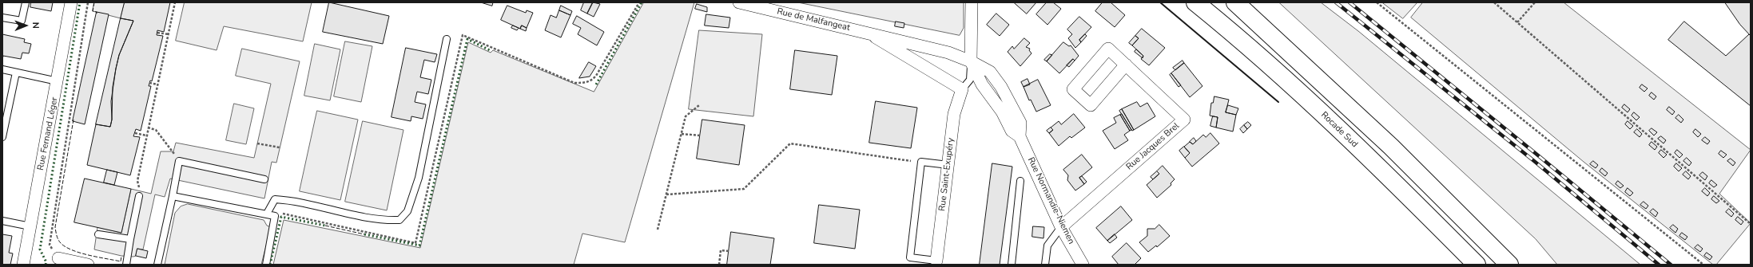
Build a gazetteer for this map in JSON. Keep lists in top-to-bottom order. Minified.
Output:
{"streets":{"highway":["Rocade Sud"],"street":["Rue de Malfangeat","Rue Fernand Léger","Rue Jacques Brel","Rue Saint-Exupéry","Rue Normandie-Niemen"]},"crossings":[["Rue de Malfangeat","Rue Saint-Exupéry"],["Rue de Malfangeat","Rue Normandie-Niemen"],["Rue Jacques Brel","Rue Normandie-Niemen"]],"north":"right"}
